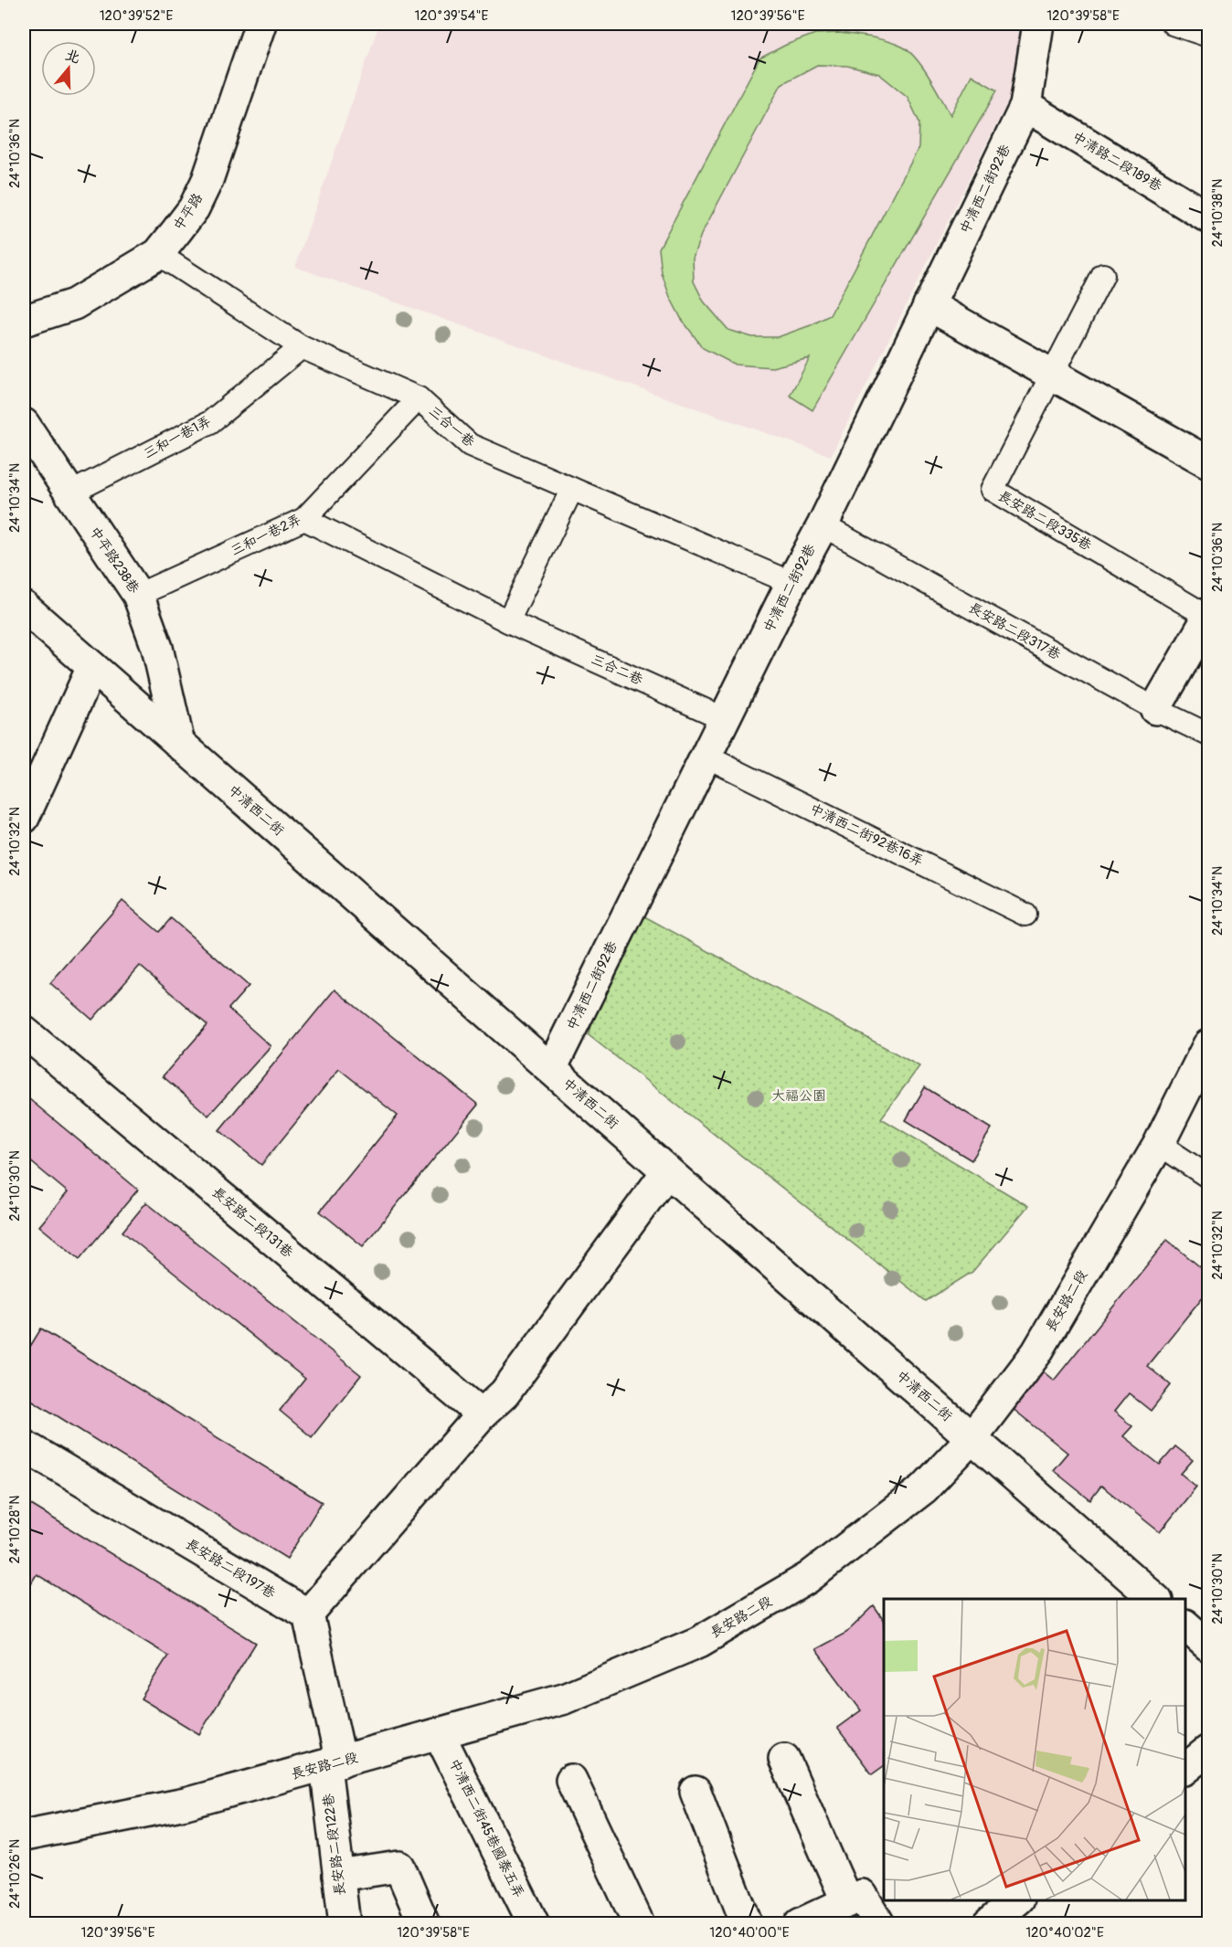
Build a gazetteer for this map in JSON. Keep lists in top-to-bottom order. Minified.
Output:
{"streets":{"street":["中清路二段189巷","中清西二街92巷","中平路","長安路二段335巷","中平路238巷","中清西二街","長安路二段131巷","長安路二段","長安路二段197巷","中清西二街45巷國泰五弄","長安路二段122巷"],"lane":["三合一巷","三和一巷1弄","三和一巷2弄","長安路二段317巷","三合二巷","中清西二街92巷16弄"]},"crossings":[["中清路二段189巷","中清西二街92巷"],["中清西二街92巷","三合一巷"],["中清西二街92巷","長安路二段317巷"],["中清西二街92巷","三合二巷"],["中清西二街92巷","中清西二街"],["中清西二街92巷","中清西二街92巷16弄"],["中平路","三合一巷"],["三合一巷","三和一巷1弄"],["三合一巷","三和一巷2弄"],["三和一巷1弄","中平路238巷"],["長安路二段335巷","長安路二段317巷"],["三和一巷2弄","中平路238巷"],["三和一巷2弄","三合二巷"],["中平路238巷","中清西二街"],["中清西二街","長安路二段"],["長安路二段","中清西二街45巷國泰五弄"],["長安路二段","長安路二段122巷"]],"parks":["大福公園"],"north":"top","coordinates":["120°39'52\"E","120°39'54\"E","120°39'56\"E","120°39'58\"E","24°10'36\"N","24°10'38\"N","24°10'34\"N","24°10'32\"N","24°10'30\"N","24°10'28\"N","24°10'26\"N","120°40'00\"E","120°40'02\"E"]}
